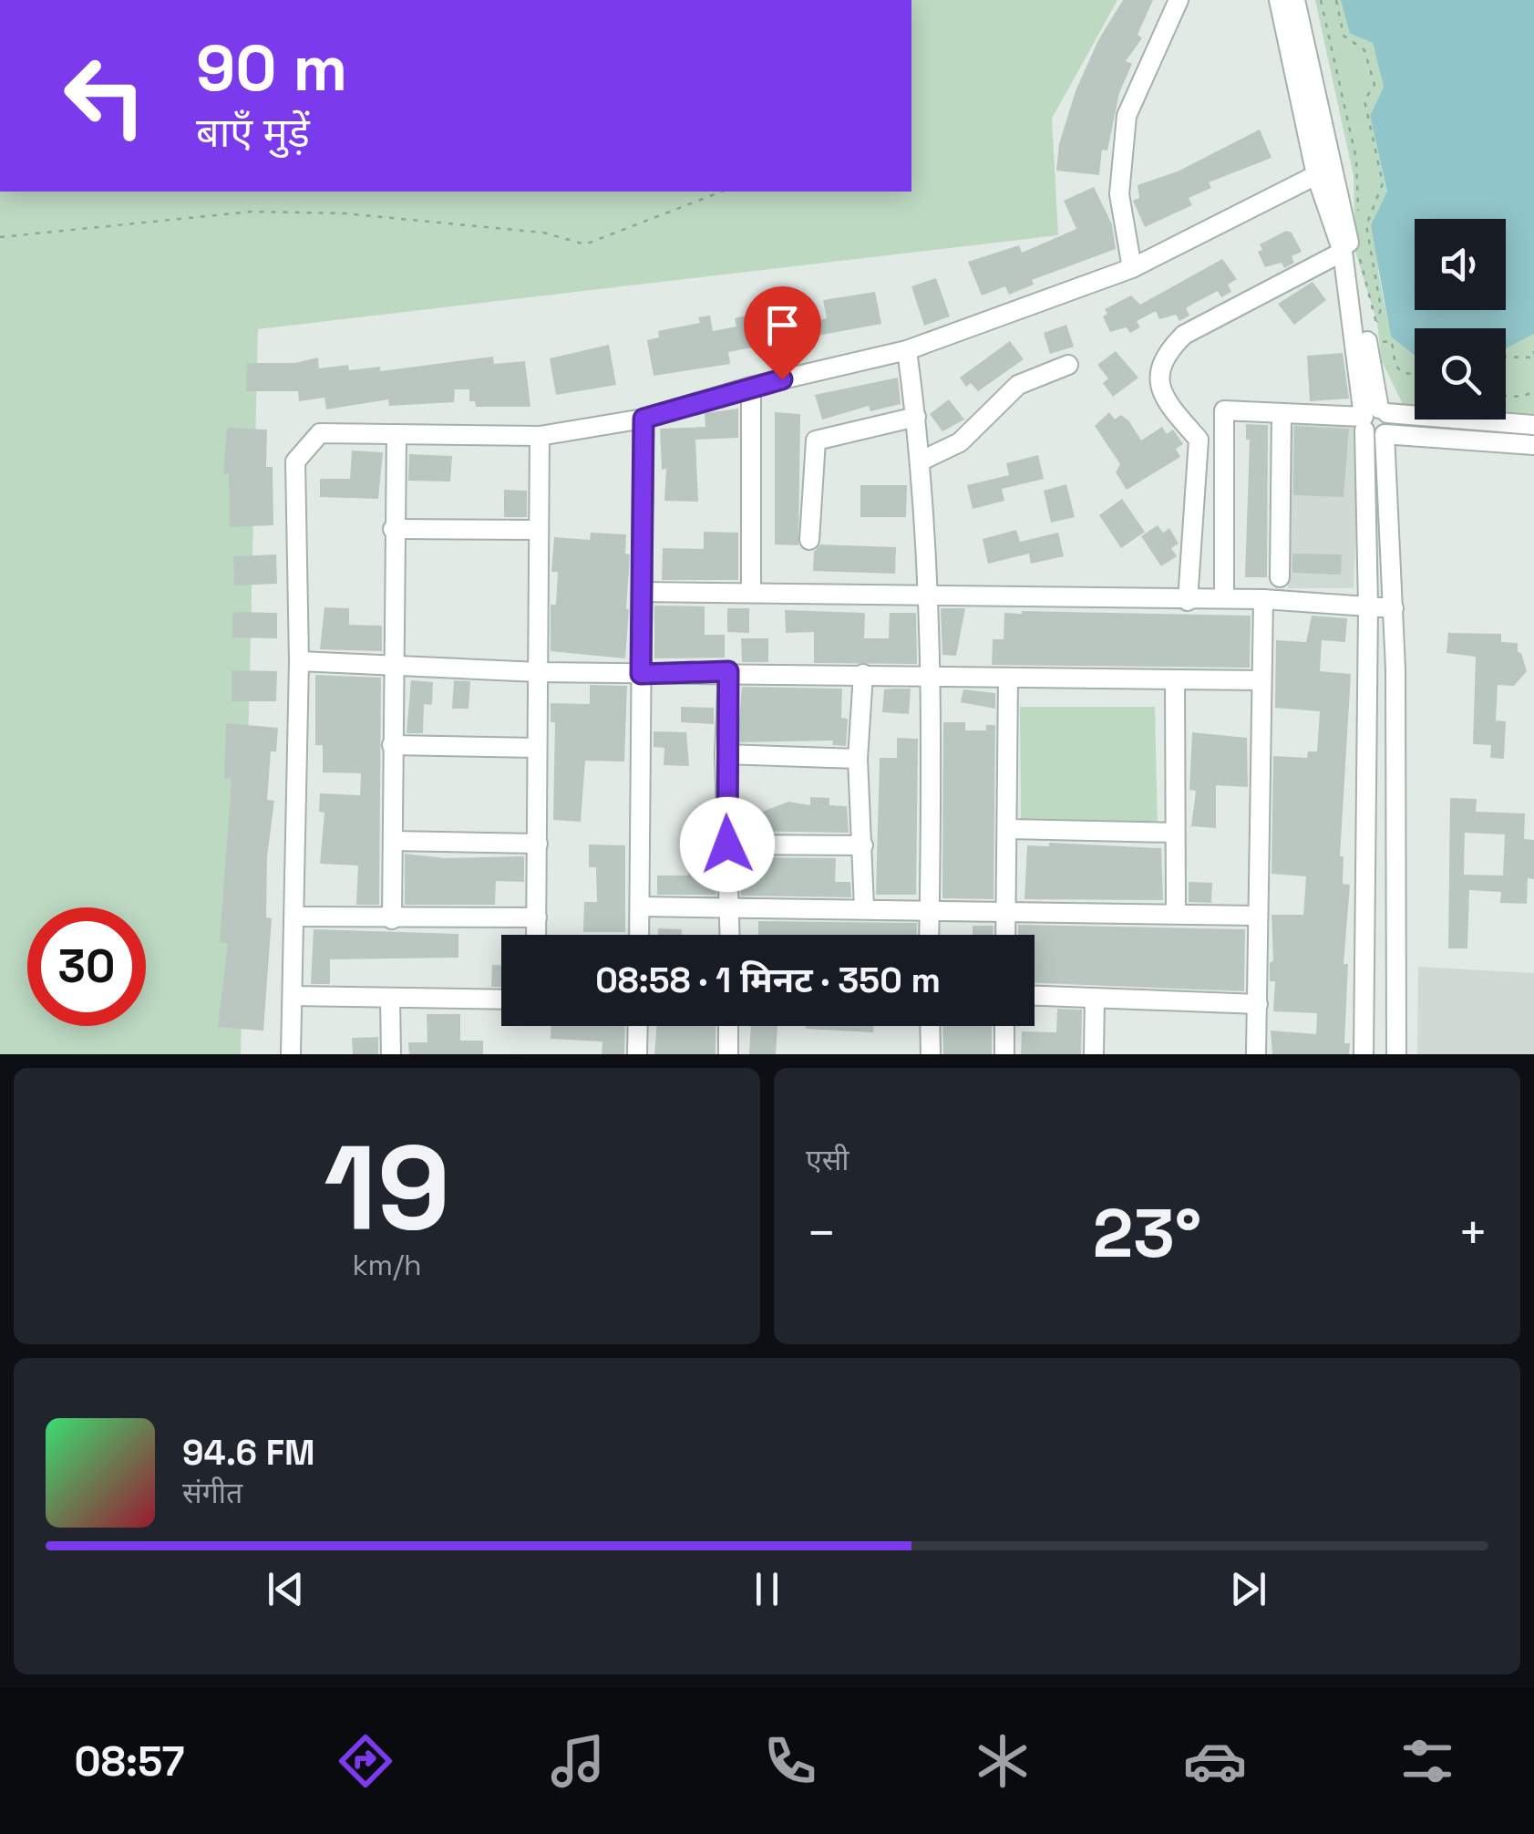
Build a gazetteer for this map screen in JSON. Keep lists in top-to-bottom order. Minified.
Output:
{"page":{"turn":["90 m","बाएँ मुड़ें"],"limit":"30","trip":"08:58 · 1 मिनट · 350 m","tile":[["19","km/h"],"एसी"],"heat":["−","23°","+"],"song":["94.6 FM","संगीत"],"tabs":"08:57"}}
